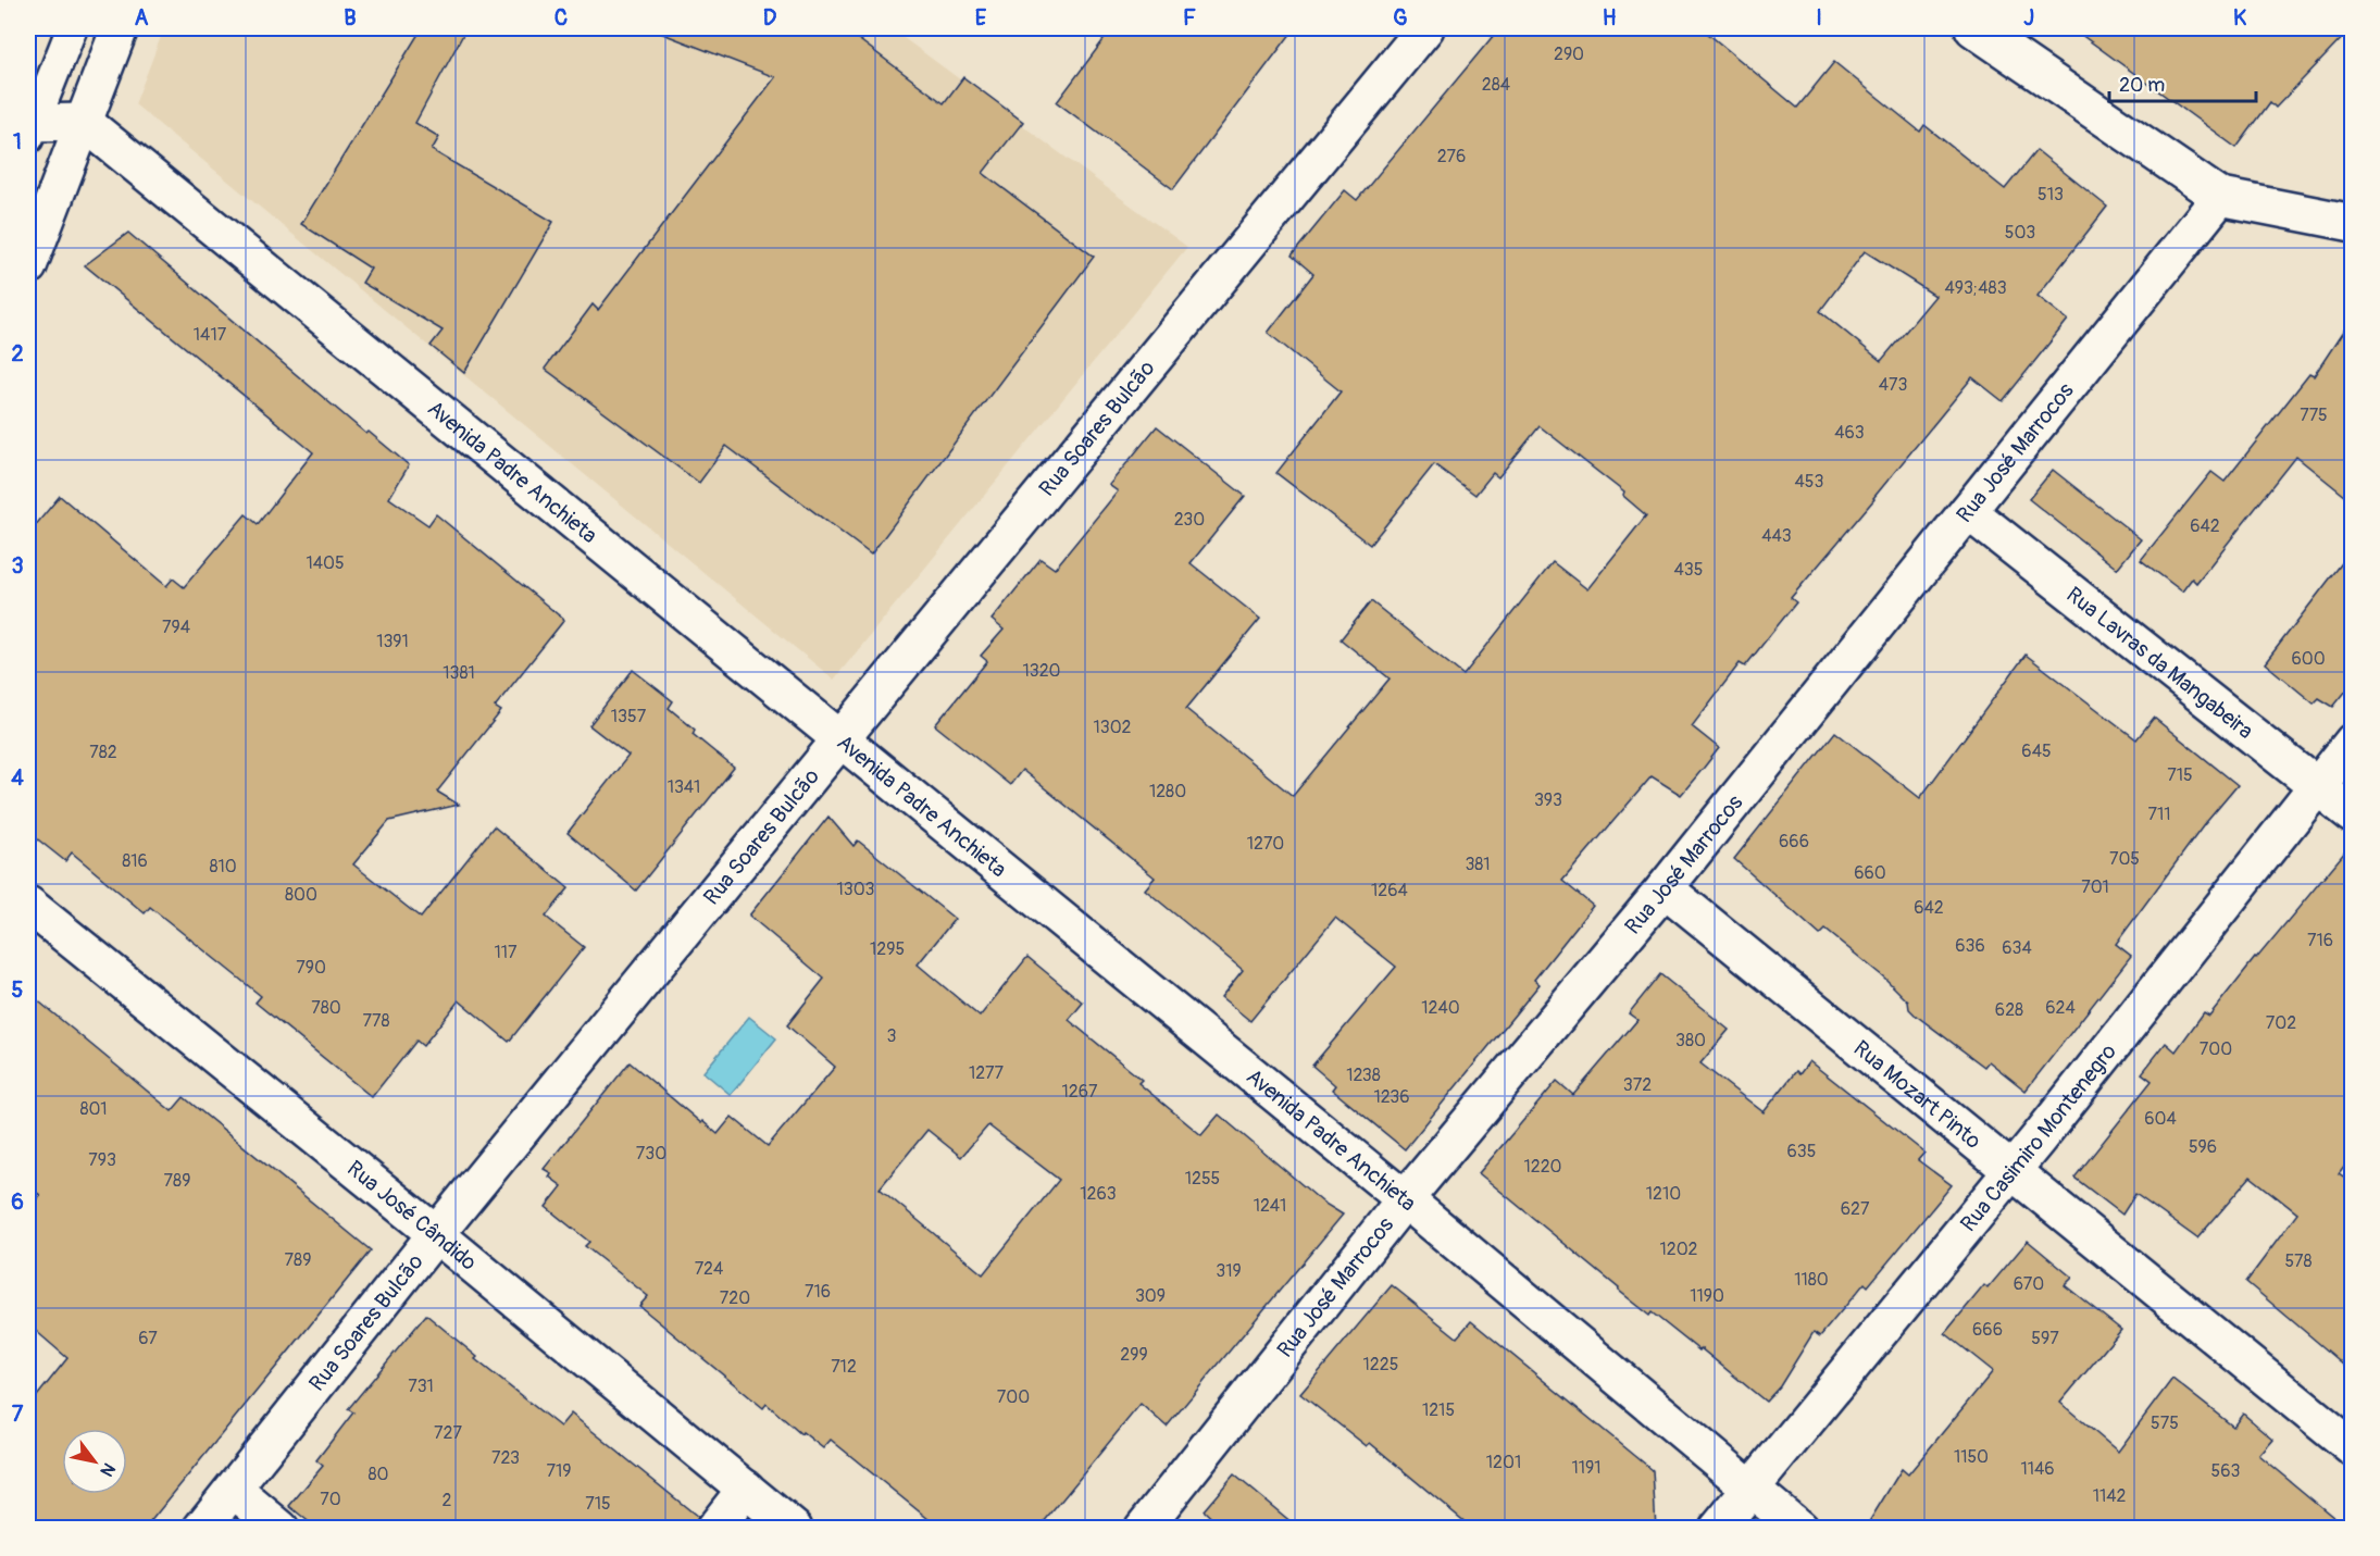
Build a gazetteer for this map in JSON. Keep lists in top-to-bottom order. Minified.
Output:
{"streets":{"street":["Rua Soares Bulcão","Rua José Marrocos","Avenida Padre Anchieta","Rua Lavras da Mangabeira","Rua Mozart Pinto","Rua Casimiro Montenegro","Rua José Cândido"]},"crossings":[["Rua Soares Bulcão","Avenida Padre Anchieta"],["Rua Soares Bulcão","Rua José Cândido"],["Rua José Marrocos","Avenida Padre Anchieta"],["Rua José Marrocos","Rua Lavras da Mangabeira"],["Rua José Marrocos","Rua Mozart Pinto"],["Avenida Padre Anchieta","Rua Casimiro Montenegro"],["Rua Lavras da Mangabeira","Rua Casimiro Montenegro"],["Rua Mozart Pinto","Rua Casimiro Montenegro"]],"house_numbers":["290","284","276","513","503","493;483","1417","473","775","463","453","230","642","443","1405","435","794","1391","600","1320","1381","1357","1302","645","782","715","1341","1280","393","711","666","1270","705","816","381","810","660","701","1303","1264","800","642","716","636","634","1295","117","790","780","1240","624","628","778","702","3","380","700","1277","1238","372","1267","1236","801","604","596","635","730","793","1220","1255","789","1263","1210","1241","627","1202","789","578","724","319","1180","670","716","309","1190","720","666","67","597","299","1225","712","731","700","1215","575","727","1150","723","1201","1191","1146","719","563","80","1142","70","2","715"],"scale_bar":"20 m","north":"bottom right","grid":{"columns":["A","B","C","D","E","F","G","H","I","J","K"],"rows":["1","2","3","4","5","6","7"]}}
